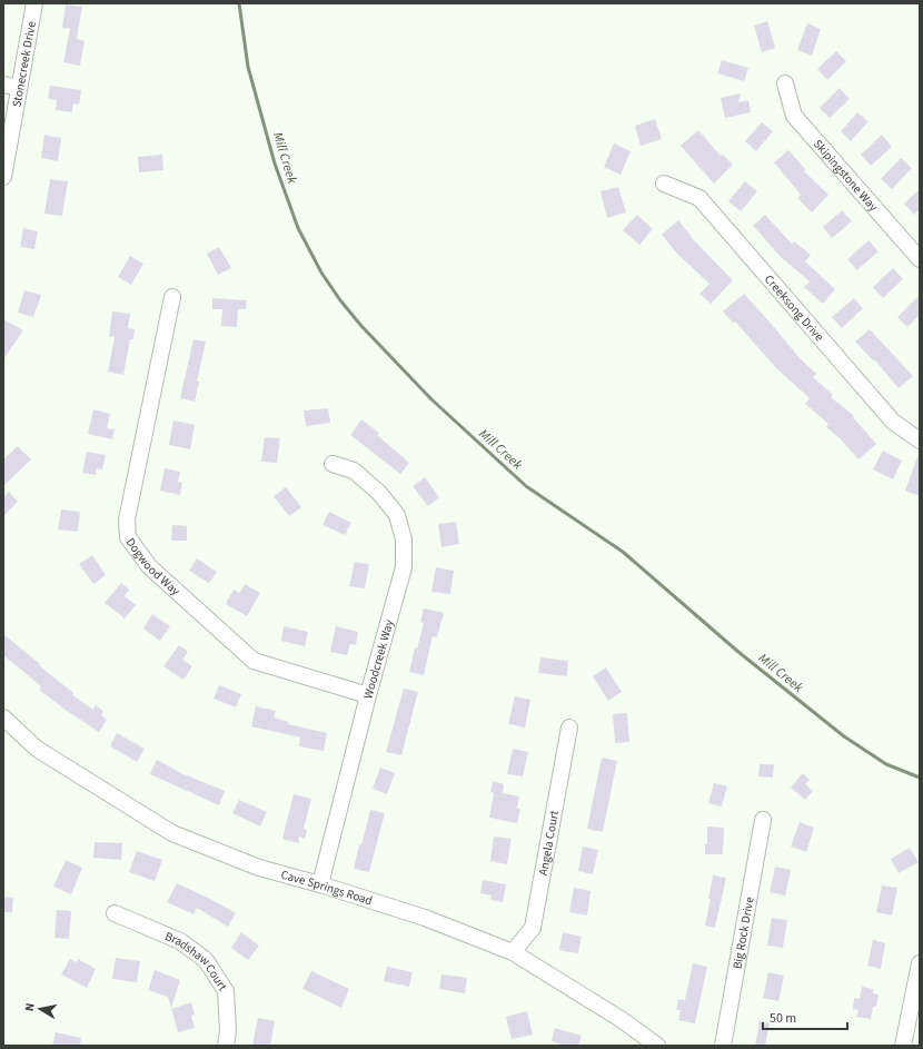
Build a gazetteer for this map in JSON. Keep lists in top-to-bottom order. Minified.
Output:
{"streets":{"street":["Stonecreek Drive","Skipingstone Way","Creeksong Drive","Dogwood Way","Woodcreek Way","Angela Court","Cave Springs Road","Big Rock Drive","Bradshaw Court"]},"crossings":[["Dogwood Way","Woodcreek Way"],["Woodcreek Way","Cave Springs Road"],["Angela Court","Cave Springs Road"]],"water":["Mill Creek"],"scale_bar":"50 m","north":"left"}
